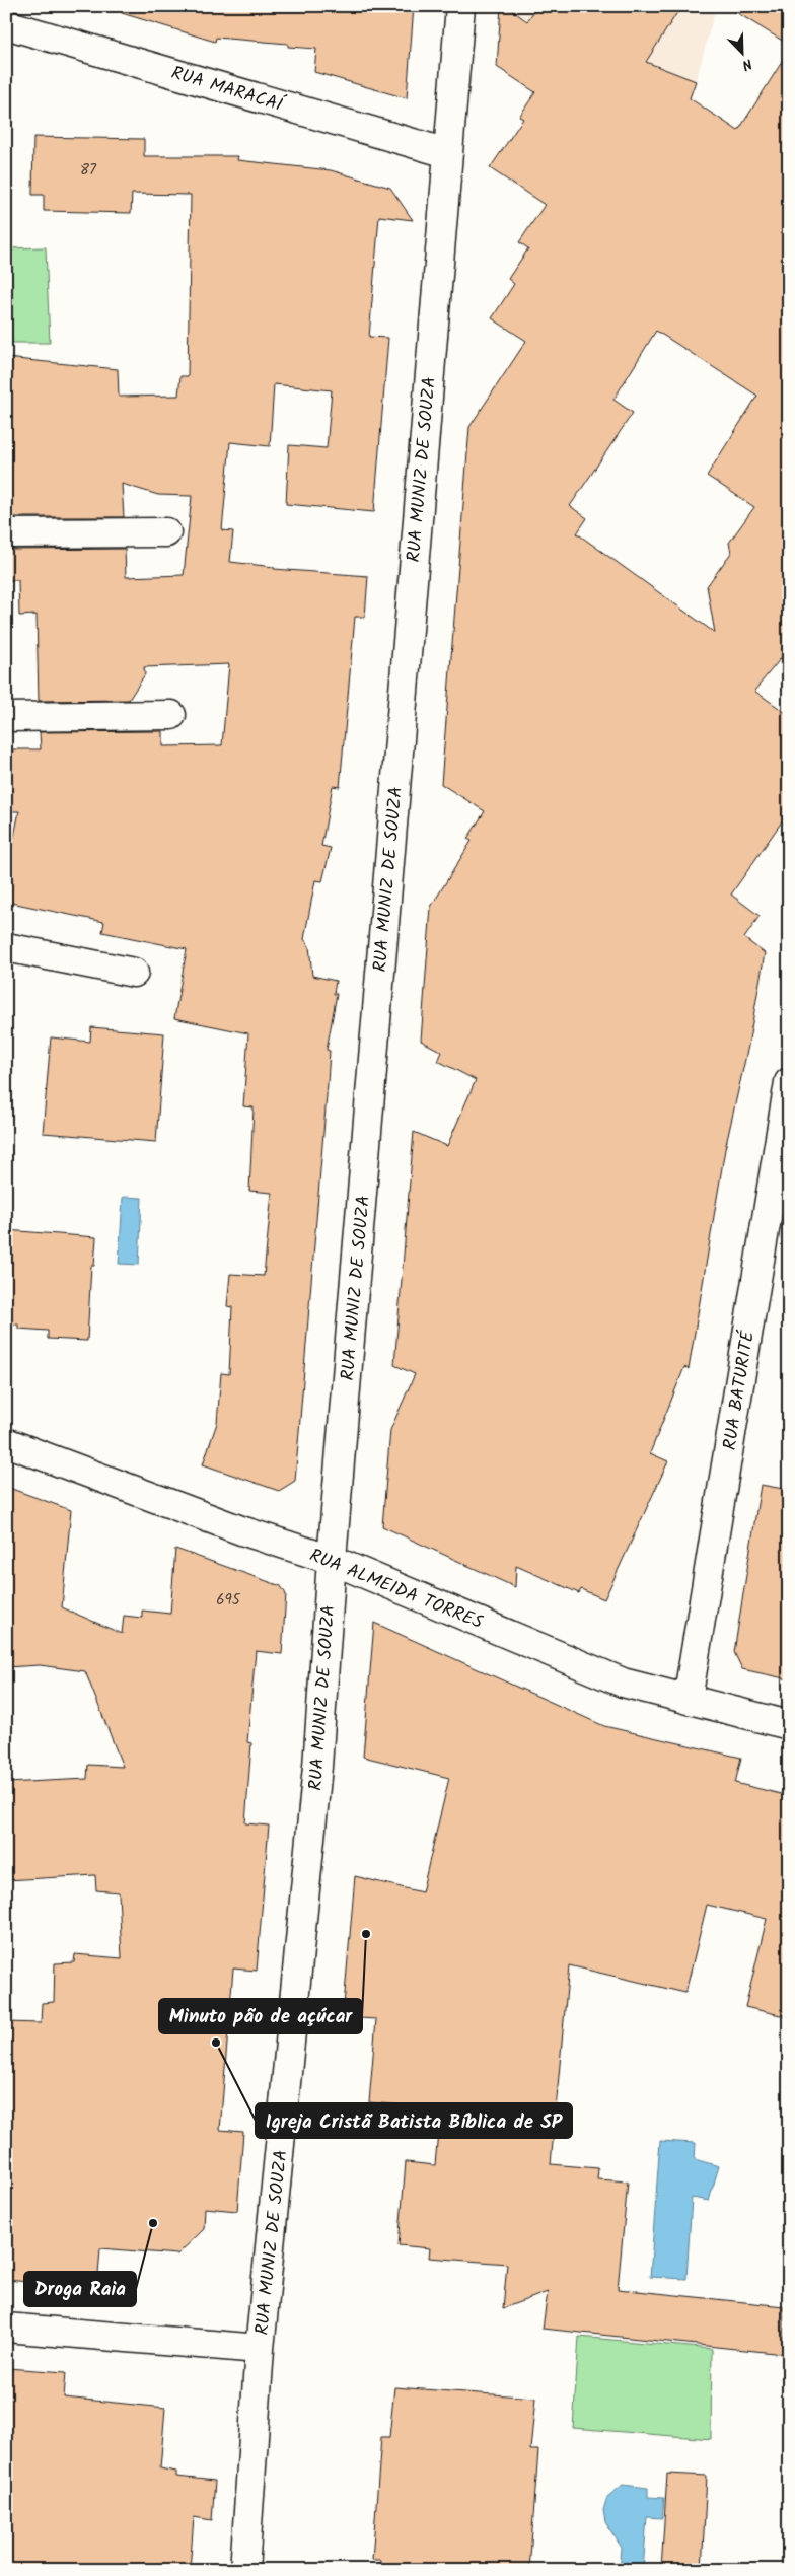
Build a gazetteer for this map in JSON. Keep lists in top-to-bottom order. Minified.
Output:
{"streets":{"street":["RUA MARACAÍ","RUA MUNIZ DE SOUZA","RUA BATURITÉ","RUA ALMEIDA TORRES"]},"crossings":[["RUA MARACAÍ","RUA MUNIZ DE SOUZA"],["RUA MUNIZ DE SOUZA","RUA ALMEIDA TORRES"],["RUA BATURITÉ","RUA ALMEIDA TORRES"]],"places":["Minuto pão de açúcar","Igreja Cristã Batista Bíblica de SP","Droga Raia"],"house_numbers":["87","695"],"north":"bottom right"}
